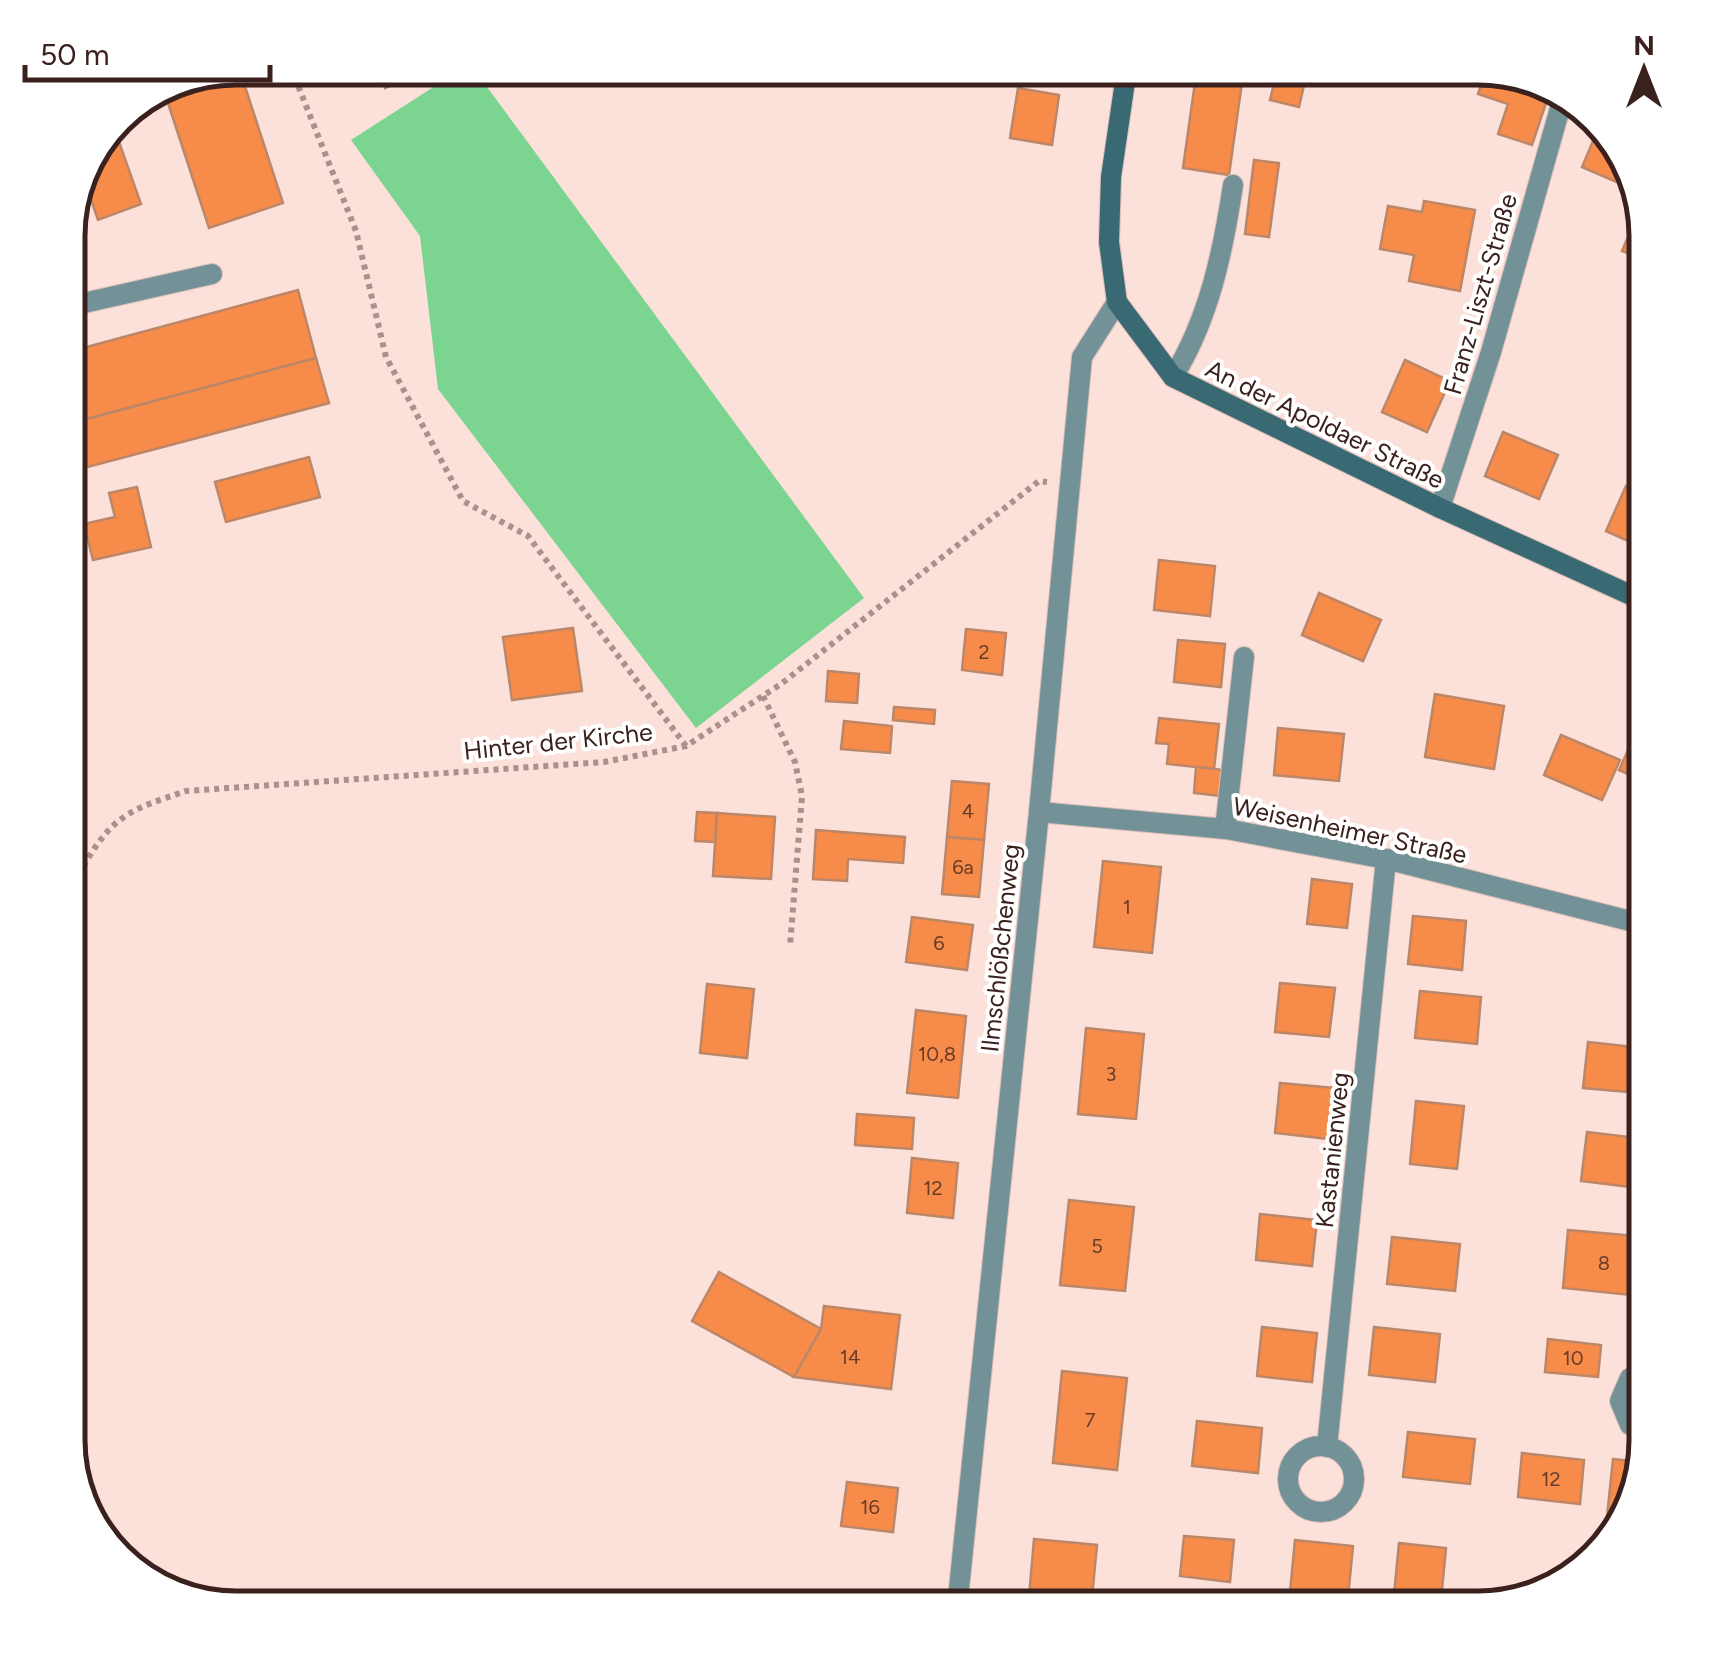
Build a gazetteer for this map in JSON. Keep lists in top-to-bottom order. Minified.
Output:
{"streets":{"main road":["An der Apoldaer Straße"],"street":["Franz-Liszt-Straße","Weisenheimer Straße","Ilmschlößchenweg","Kastanienweg"],"path":["Hinter der Kirche"]},"crossings":[["Franz-Liszt-Straße","An der Apoldaer Straße"],["An der Apoldaer Straße","Ilmschlößchenweg"],["Hinter der Kirche","Ilmschlößchenweg"],["Weisenheimer Straße","Ilmschlößchenweg"],["Weisenheimer Straße","Kastanienweg"]],"house_numbers":["2","4","6a","1","6","10,8","3","12","5","8","14","10","7","12","16"],"scale_bar":"50 m","north":"top"}
